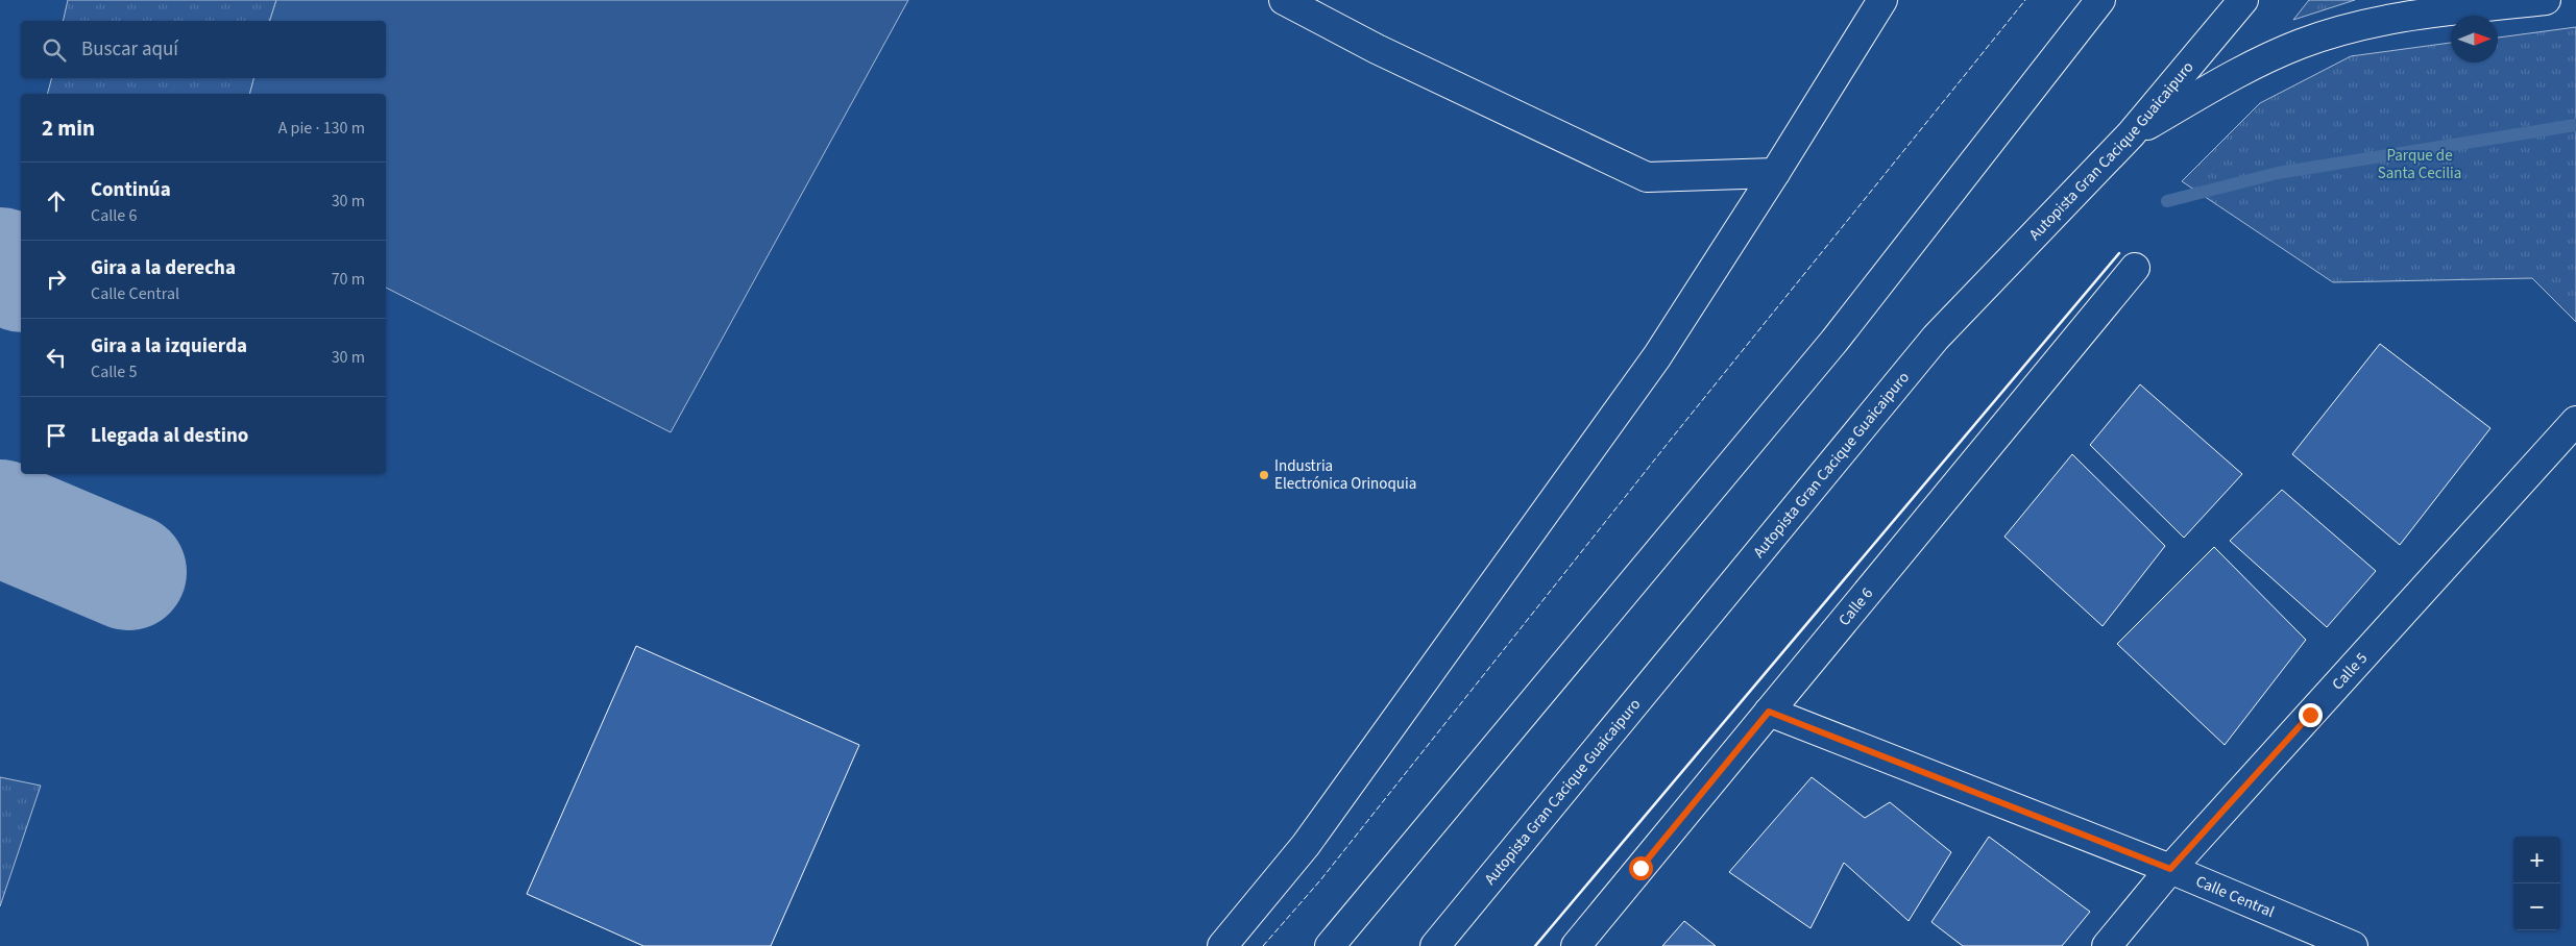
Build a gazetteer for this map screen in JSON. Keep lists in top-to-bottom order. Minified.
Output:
{"streets":{"main road":["Autopista Gran Cacique Guaicaipuro","Calle 6","Calle 5","Calle Central"]},"crossings":[["Calle 6","Calle Central"],["Calle 5","Calle Central"]],"parks":["Parque de Santa Cecilia"],"places":["Industria Electrónica Orinoquia"],"north":"right","page":{"search":"Buscar aquí","heading":["2 min","A pie · 130 m"],"list":[["Continúa","Calle 6","30 m"],["Gira a la derecha","Calle Central","70 m"],["Gira a la izquierda","Calle 5","30 m"],"Llegada al destino"],"map_buttons":["+","−"]}}
